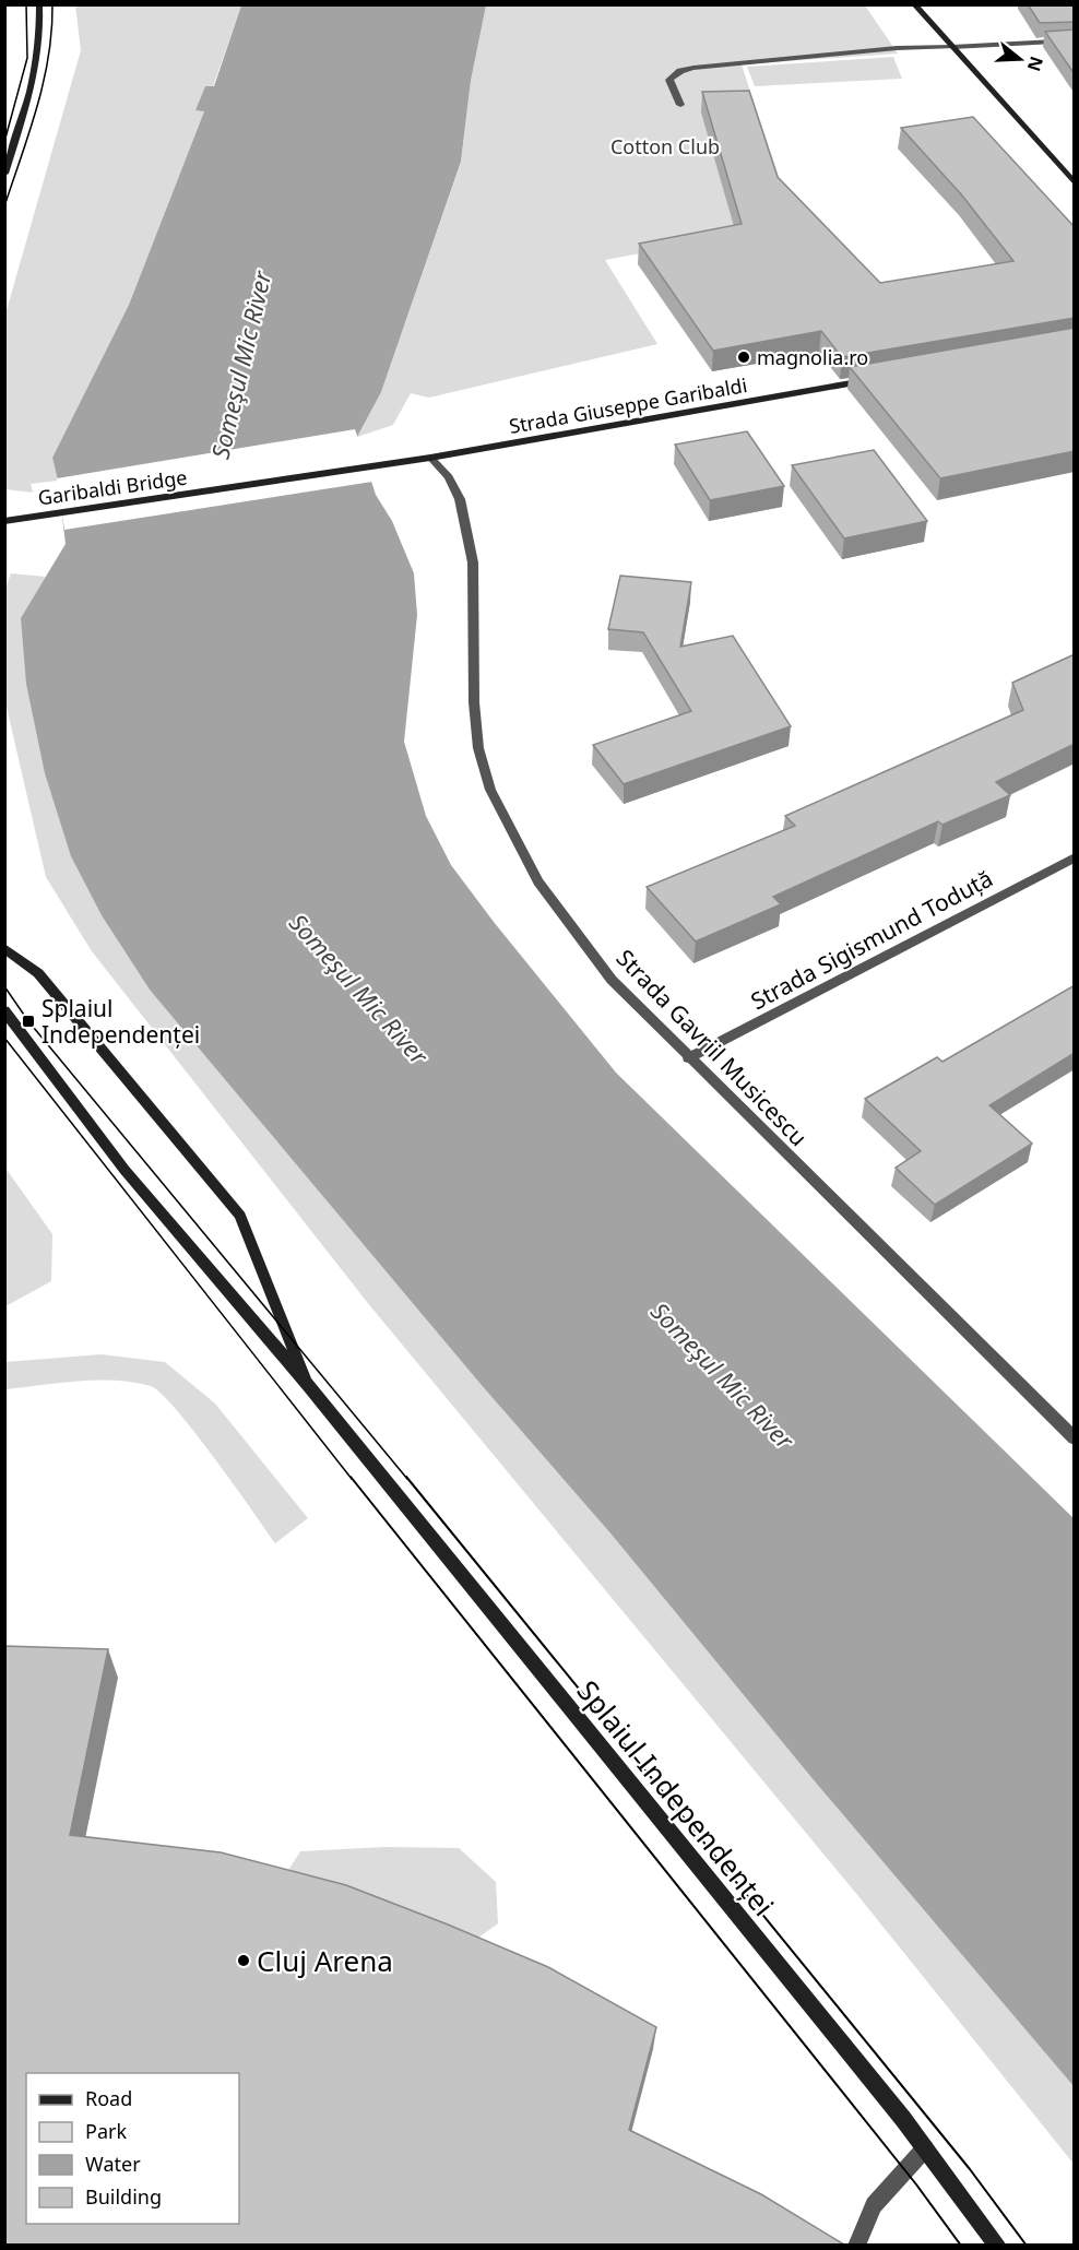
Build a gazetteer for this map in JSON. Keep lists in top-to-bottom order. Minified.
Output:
{"streets":{"main road":["Strada Giuseppe Garibaldi","Garibaldi Bridge","Splaiul Independenței"],"street":["Strada Sigismund Toduță","Strada Gavriil Musicescu"]},"crossings":[["Strada Giuseppe Garibaldi","Garibaldi Bridge"],["Strada Giuseppe Garibaldi","Strada Gavriil Musicescu"],["Strada Sigismund Toduță","Strada Gavriil Musicescu"]],"water":["Someşul Mic River"],"parks":["Cotton Club"],"places":{"other":["magnolia.ro","Cluj Arena"],"transit":["Splaiul Independenței"]},"legend":["Road","Park","Water","Building"],"north":"right"}
